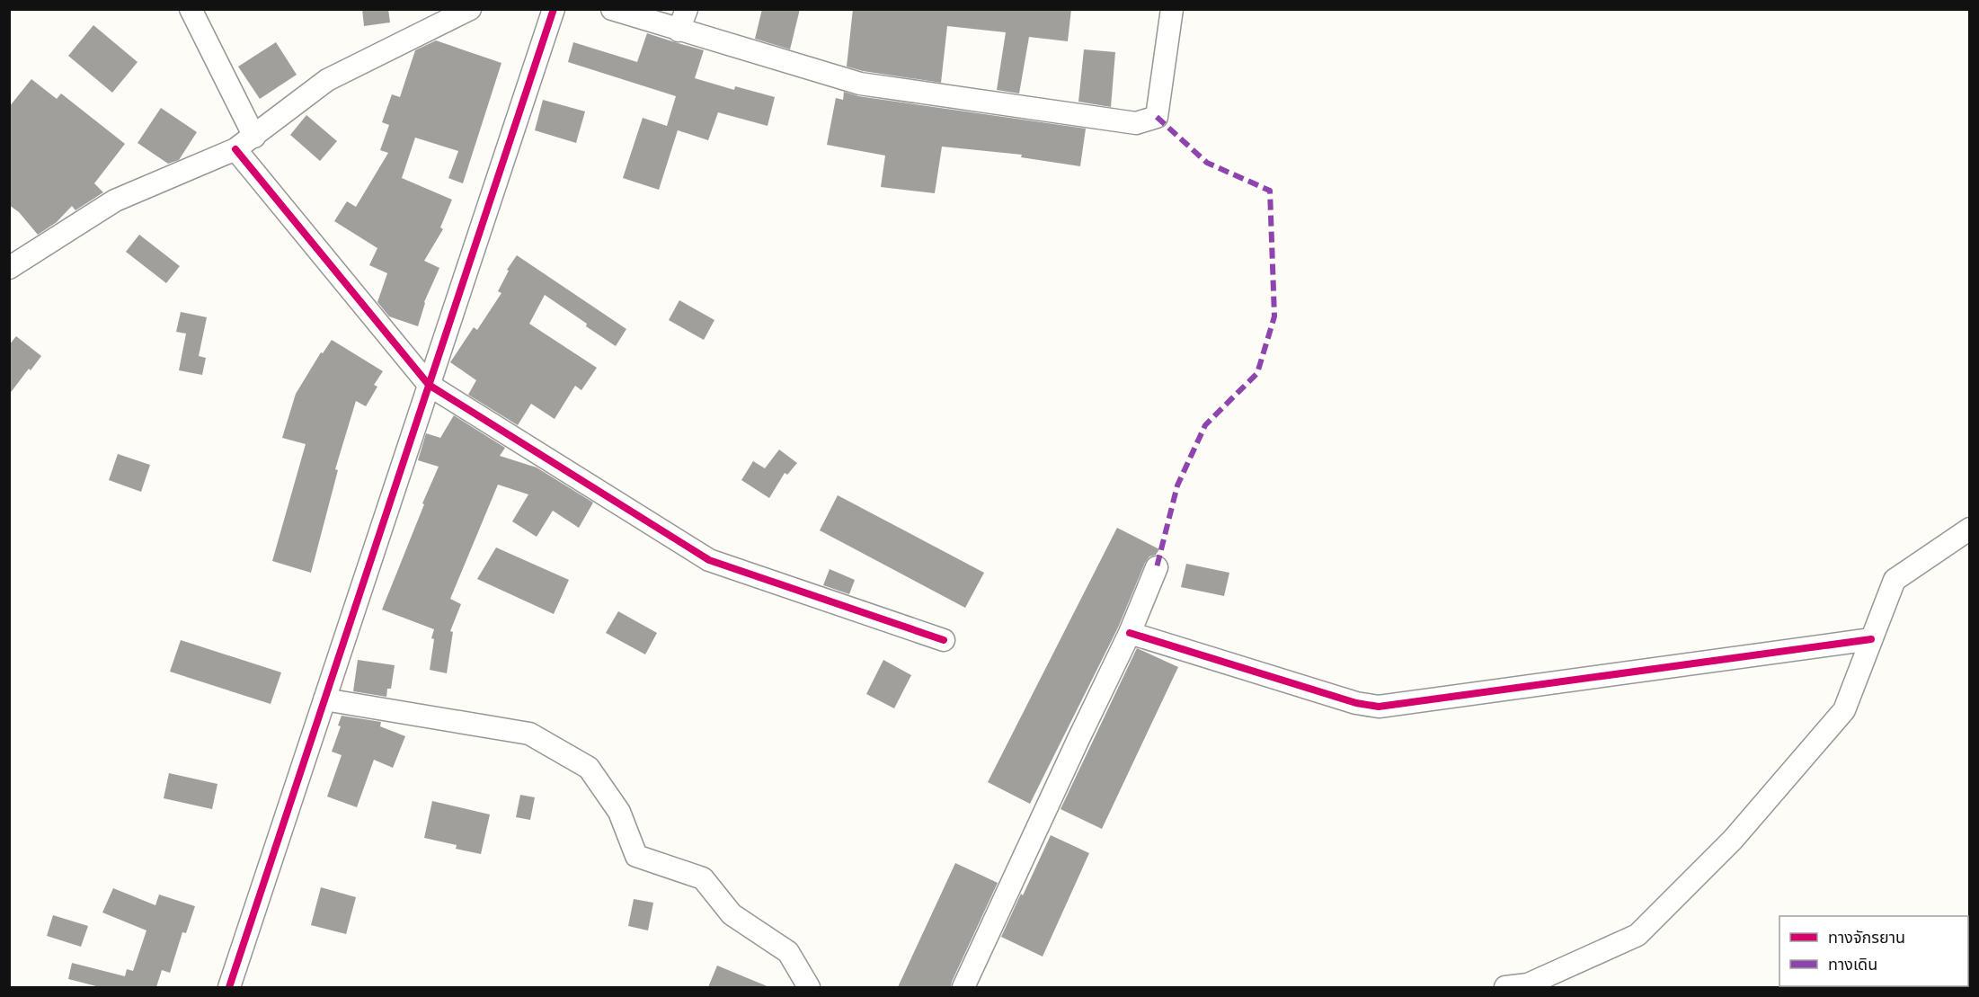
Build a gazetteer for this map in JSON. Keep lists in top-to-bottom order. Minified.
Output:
{"legend":["ทางจักรยาน","ทางเดิน"]}
